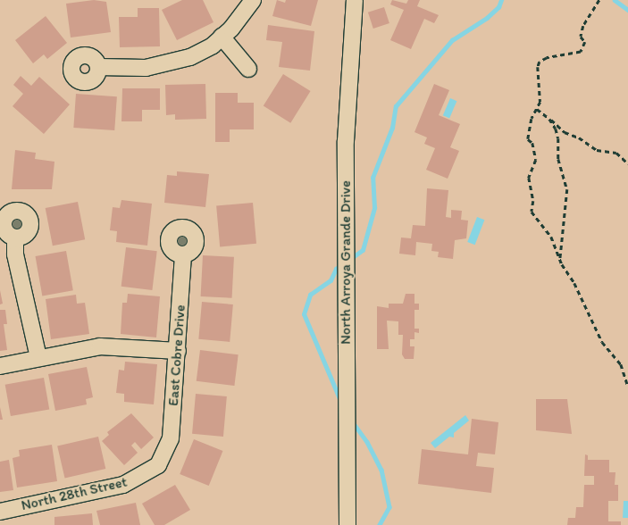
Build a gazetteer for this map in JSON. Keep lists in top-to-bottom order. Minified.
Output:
{"streets":{"street":["North Arroya Grande Drive","East Cobre Drive","North 28th Street"]},"crossings":[["East Cobre Drive","North 28th Street"]]}
